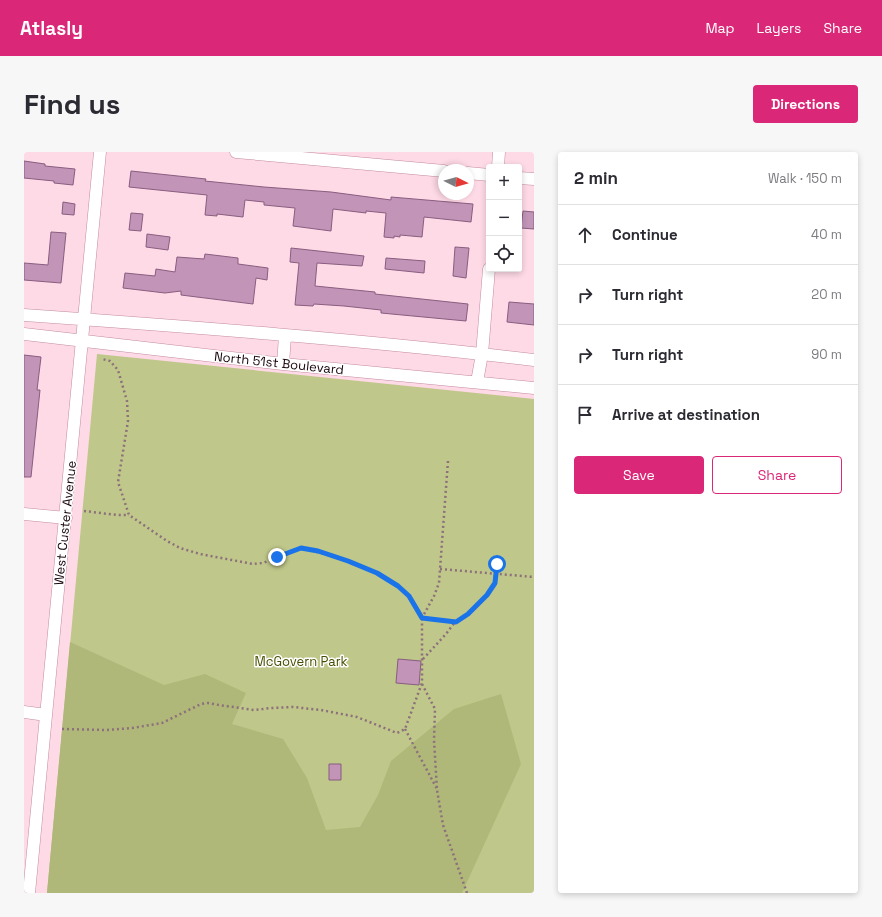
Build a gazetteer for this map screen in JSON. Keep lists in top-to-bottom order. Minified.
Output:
{"streets":{"street":["North 51st Boulevard","West Custer Avenue"]},"crossings":[["North 51st Boulevard","West Custer Avenue"]],"parks":["McGovern Park"],"north":"right","page":{"header":"Atlasly","nav":["Map","Layers","Share"],"buttons":["Directions",["Save","Share"]],"title":"Find us","heading":["2 min","Walk · 150 m"],"map_buttons":["+","−"],"list":[["Continue","40 m"],["Turn right","20 m"],["Turn right","90 m"],"Arrive at destination"]}}
